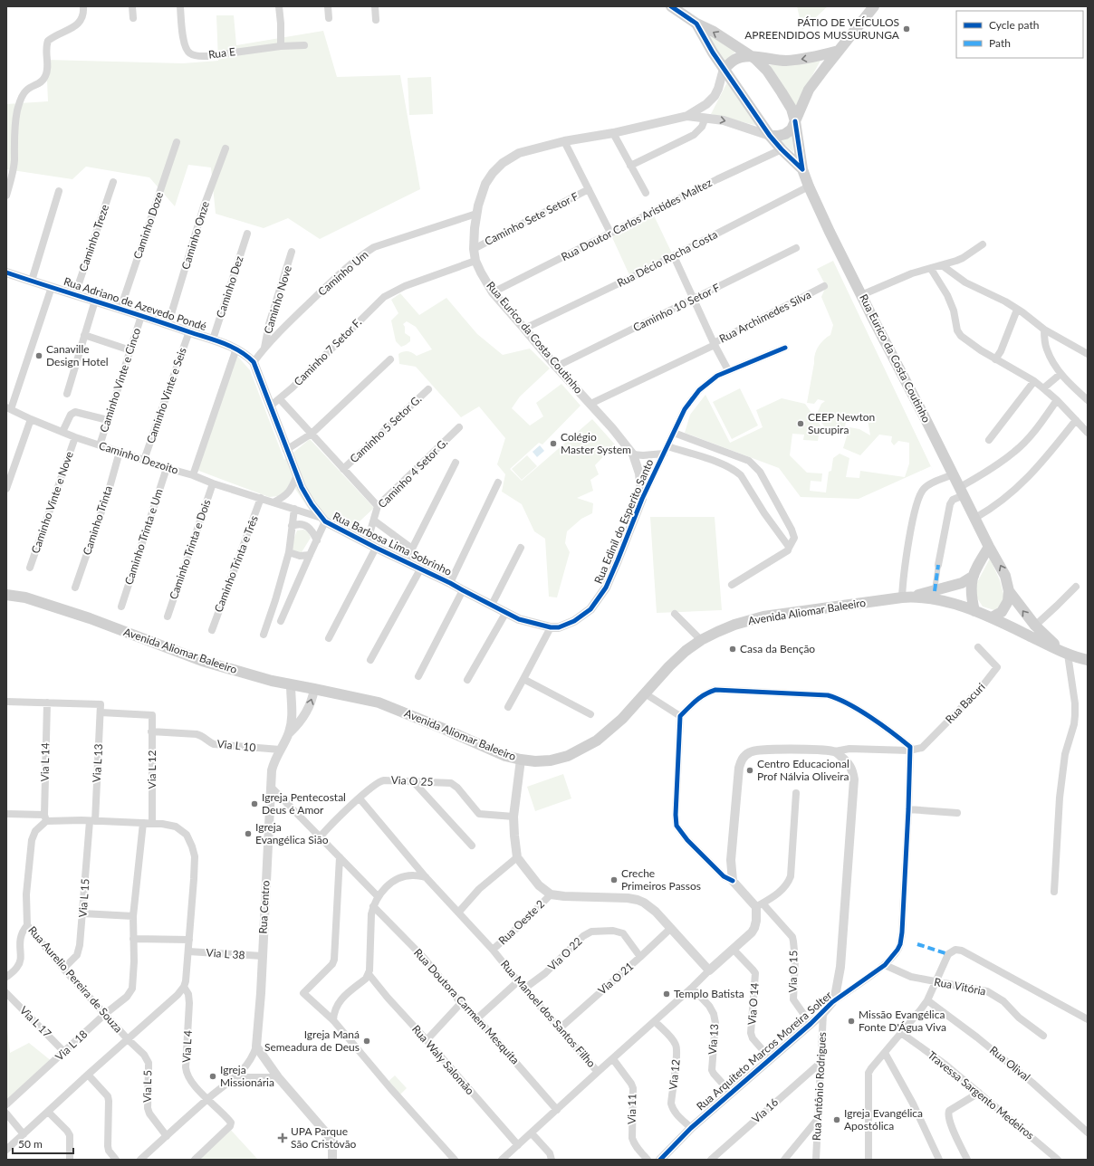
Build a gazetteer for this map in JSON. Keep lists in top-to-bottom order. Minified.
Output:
{"streets":{"main road":["Rua Eurico da Costa Coutinho","Avenida Aliomar Baleeiro"],"street":["Rua E","Caminho Sete Setor F","Rua Doutor Carlos Aristides Maltez","Caminho Doze","Caminho Onze","Caminho Treze","Rua Décio Rocha Costa","Caminho Um","Caminho Dez","Caminho Nove","Rua Adriano de Azevedo Pondé","Caminho 10 Setor F","Rua Archimedes Silva","Caminho 7 Setor F.","Caminho Vinte e Cinco","Caminho Vinte e Seis","Caminho 5 Setor G.","Caminho Dezoito","Caminho 4 Setor G.","Caminho Vinte e Nove","Caminho Trinta","Rua Edinil do Esperito Santo","Caminho Trinta e Um","Rua Barbosa Lima Sobrinho","Caminho Trinta e Dois","Caminho Trinta e Três","Rua Bacuri","Via L 10","Via L 14","Via L 13","Via L 12","Via O 25","Via L 15","Rua Centro","Rua Oeste 2","Via L 38","Via O 22","Via O 15","Via O 21","Rua Aurelio Pereira de Souza","Rua Vitória","Via O 14","Rua Doutora Carmem Mesquita","Rua Manoel dos Santos Filho","Via L 17","Via 13","Via L 18","Via L 4","Rua Arquiteto Marcos Moreira Solter","Rua Waly Salomão","Rua Olival","Via 12","Via L 5","Rua Antônio Rodrigues","Travessa Sargento Medeiros","Via 11","Via 16"]},"crossings":[["Caminho Sete Setor F","Rua Eurico da Costa Coutinho"],["Rua Doutor Carlos Aristides Maltez","Rua Eurico da Costa Coutinho"],["Caminho Doze","Rua Adriano de Azevedo Pondé"],["Caminho Onze","Rua Adriano de Azevedo Pondé"],["Caminho Treze","Rua Adriano de Azevedo Pondé"],["Rua Décio Rocha Costa","Rua Archimedes Silva"],["Rua Décio Rocha Costa","Rua Eurico da Costa Coutinho"],["Caminho Um","Caminho Nove"],["Caminho Um","Rua Adriano de Azevedo Pondé"],["Caminho Um","Rua Eurico da Costa Coutinho"],["Caminho Um","Rua Barbosa Lima Sobrinho"],["Caminho Dez","Rua Adriano de Azevedo Pondé"],["Rua Adriano de Azevedo Pondé","Caminho Vinte e Cinco"],["Rua Adriano de Azevedo Pondé","Caminho Vinte e Seis"],["Rua Adriano de Azevedo Pondé","Rua Barbosa Lima Sobrinho"],["Caminho 10 Setor F","Rua Archimedes Silva"],["Caminho 10 Setor F","Rua Eurico da Costa Coutinho"],["Rua Archimedes Silva","Rua Eurico da Costa Coutinho"],["Rua Eurico da Costa Coutinho","Caminho 7 Setor F."],["Rua Eurico da Costa Coutinho","Rua Edinil do Esperito Santo"],["Rua Eurico da Costa Coutinho","Avenida Aliomar Baleeiro"],["Caminho 7 Setor F.","Rua Barbosa Lima Sobrinho"],["Caminho Vinte e Cinco","Caminho Dezoito"],["Caminho Vinte e Seis","Caminho Dezoito"],["Caminho Dezoito","Caminho Vinte e Nove"],["Caminho Dezoito","Caminho Trinta"],["Caminho Dezoito","Caminho Trinta e Um"],["Caminho Dezoito","Rua Barbosa Lima Sobrinho"],["Caminho Dezoito","Caminho Trinta e Dois"],["Caminho Dezoito","Caminho Trinta e Três"],["Caminho 4 Setor G.","Rua Barbosa Lima Sobrinho"],["Rua Edinil do Esperito Santo","Rua Barbosa Lima Sobrinho"],["Avenida Aliomar Baleeiro","Rua Centro"],["Rua Bacuri","Rua Arquiteto Marcos Moreira Solter"],["Via L 10","Via L 12"],["Via L 10","Rua Centro"],["Via L 14","Rua Aurelio Pereira de Souza"],["Via L 13","Via L 12"],["Via L 13","Via L 15"],["Via O 25","Rua Manoel dos Santos Filho"],["Via L 15","Rua Aurelio Pereira de Souza"],["Rua Centro","Via L 38"],["Rua Centro","Via L 4"],["Rua Centro","Via L 5"],["Rua Oeste 2","Rua Manoel dos Santos Filho"],["Via O 22","Via O 21"],["Via O 22","Rua Manoel dos Santos Filho"],["Via O 15","Rua Arquiteto Marcos Moreira Solter"],["Via O 21","Rua Manoel dos Santos Filho"],["Rua Aurelio Pereira de Souza","Via L 18"],["Rua Aurelio Pereira de Souza","Via L 4"],["Rua Aurelio Pereira de Souza","Via L 5"],["Rua Vitória","Rua Arquiteto Marcos Moreira Solter"],["Via O 14","Rua Arquiteto Marcos Moreira Solter"],["Rua Doutora Carmem Mesquita","Rua Manoel dos Santos Filho"],["Rua Manoel dos Santos Filho","Rua Waly Salomão"],["Via L 17","Via L 18"],["Via 13","Rua Arquiteto Marcos Moreira Solter"],["Rua Arquiteto Marcos Moreira Solter","Via 12"],["Rua Arquiteto Marcos Moreira Solter","Rua Antônio Rodrigues"],["Rua Antônio Rodrigues","Via 16"]],"places":{"other":["PÁTIO DE VEÍCULOS APREENDIDOS MUSSURUNGA","Canaville Design Hotel","CEEP Newton Sucupira","Colégio Master System","Casa da Benção","Centro Educacional Prof Nálvia Oliveira","Igreja Pentecostal Deus é Amor","Igreja Evangélica Sião","Creche Primeiros Passos","Templo Batista","Missão Evangélica Fonte D'Água Viva","Igreja Maná Semeadura de Deus","Igreja Missionária","Igreja Evangélica Apostólica"],"health":["UPA Parque São Cristóvão"]},"legend":["Cycle path","Path"],"scale_bar":"50 m"}
